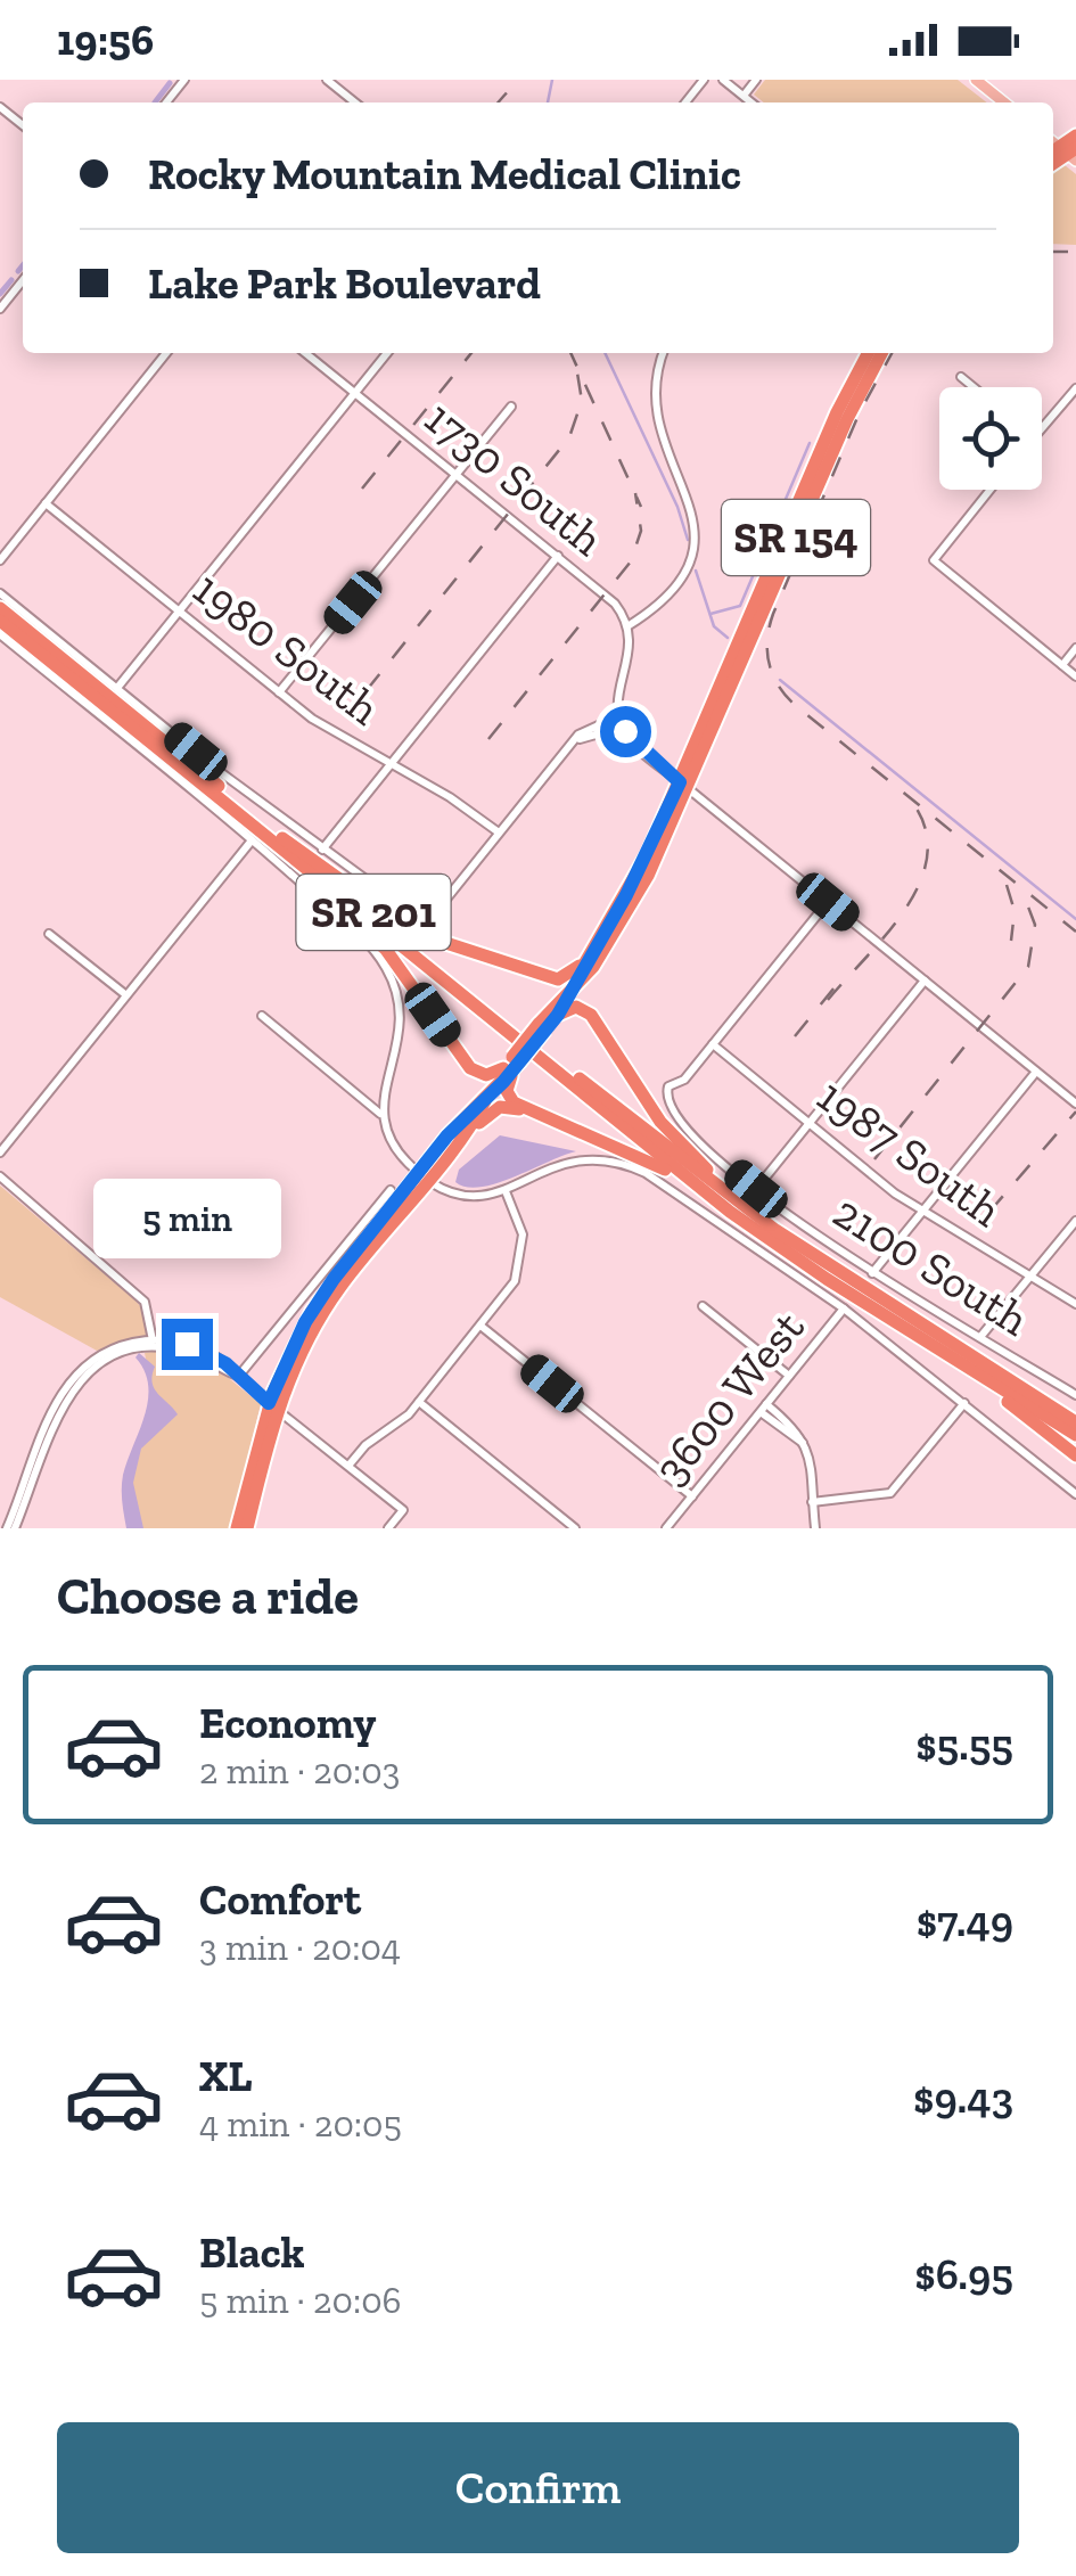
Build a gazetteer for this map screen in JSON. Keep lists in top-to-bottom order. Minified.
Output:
{"streets":{"highway":["SR 154","SR 201"],"street":["1730 South","1980 South","1987 South","2100 South","3600 West"]},"crossings":[["1987 South","2100 South"]],"page":{"status":"19:56","banner":["Rocky Mountain Medical Clinic","Lake Park Boulevard"],"bubble":"5 min","heading":"Choose a ride","list":[{"name":"Economy","note":"2 min · 20:03","value":"$5.55"},{"name":"Comfort","note":"3 min · 20:04","value":"$7.49"},{"name":"XL","note":"4 min · 20:05","value":"$9.43"},{"name":"Black","note":"5 min · 20:06","value":"$6.95"}],"buttons":"Confirm"}}
